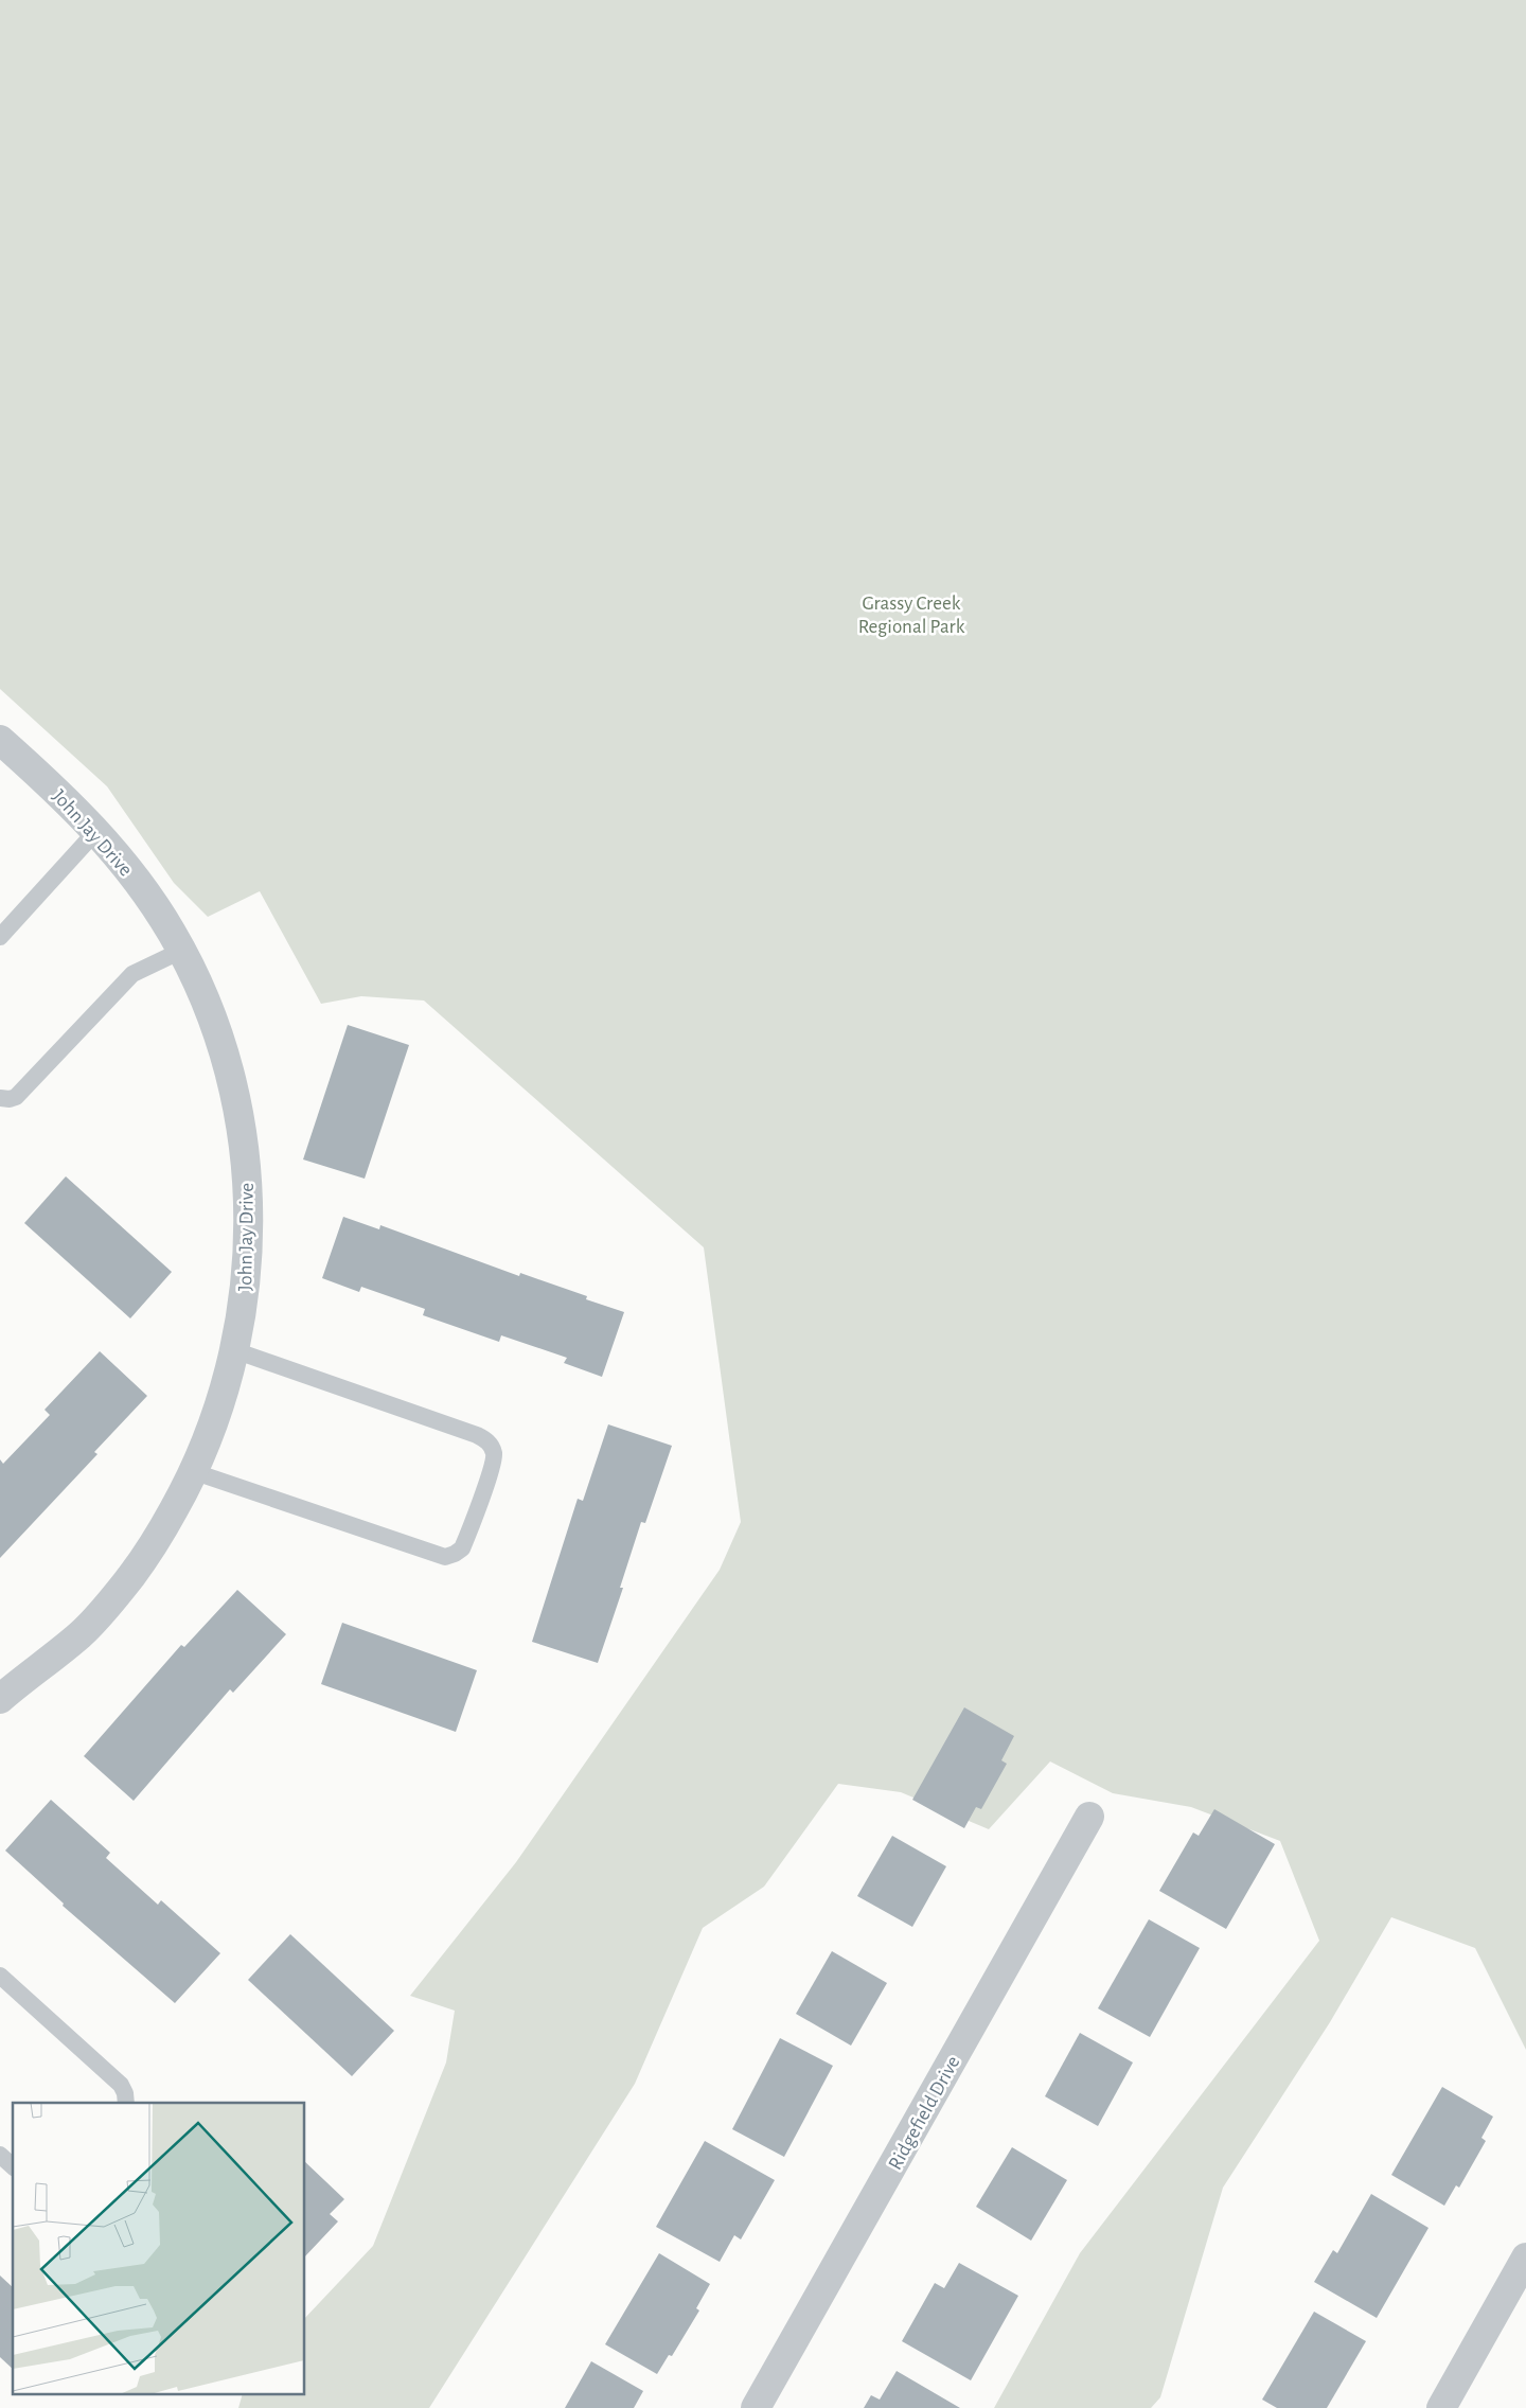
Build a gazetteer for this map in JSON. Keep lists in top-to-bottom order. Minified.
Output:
{"streets":{"street":["John Jay Drive","Ridgefield Drive"]},"parks":["Grassy Creek Regional Park"]}
